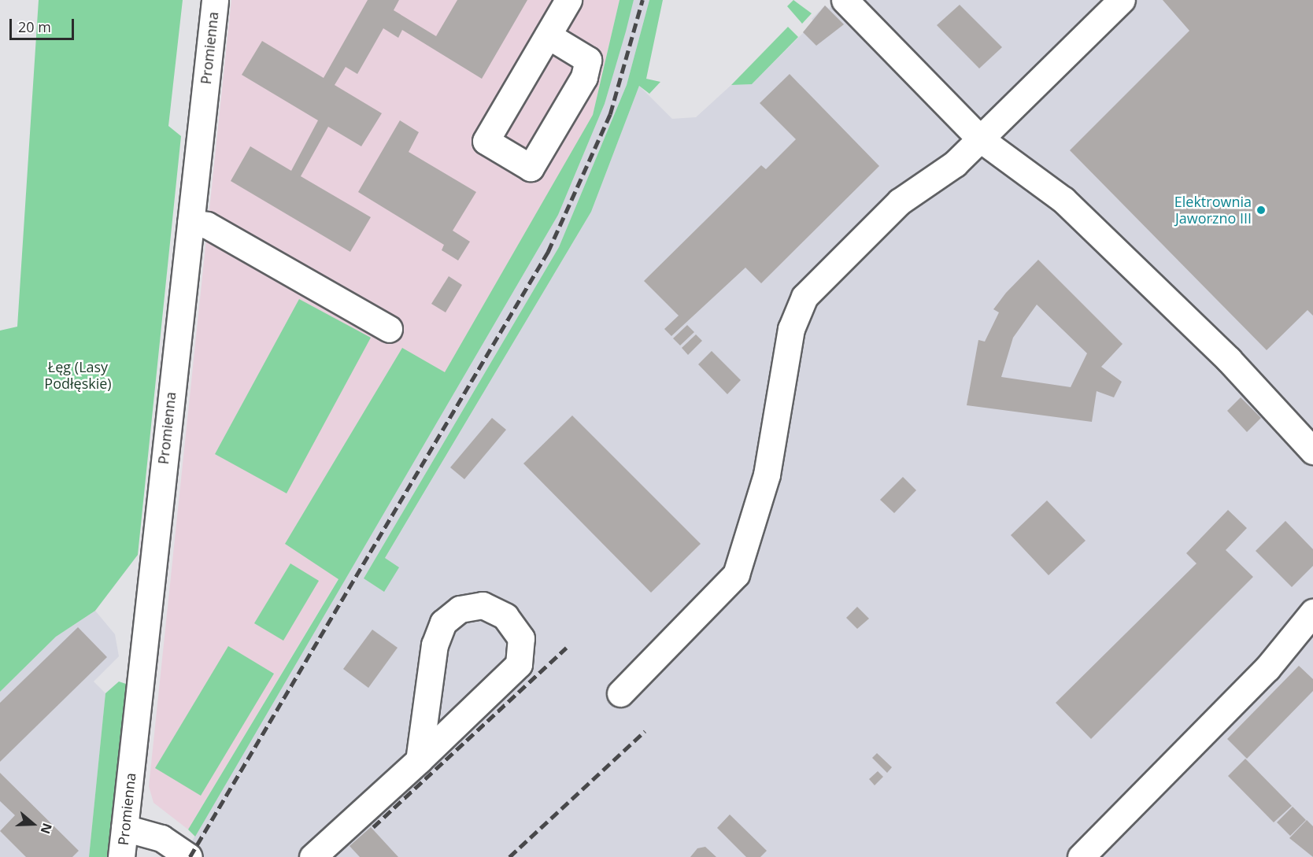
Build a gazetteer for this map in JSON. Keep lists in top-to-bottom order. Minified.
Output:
{"streets":{"street":["Promienna"]},"parks":["Łęg (Lasy Podłęskie)"],"places":["Elektrownia Jaworzno III"],"scale_bar":"20 m","north":"right"}
